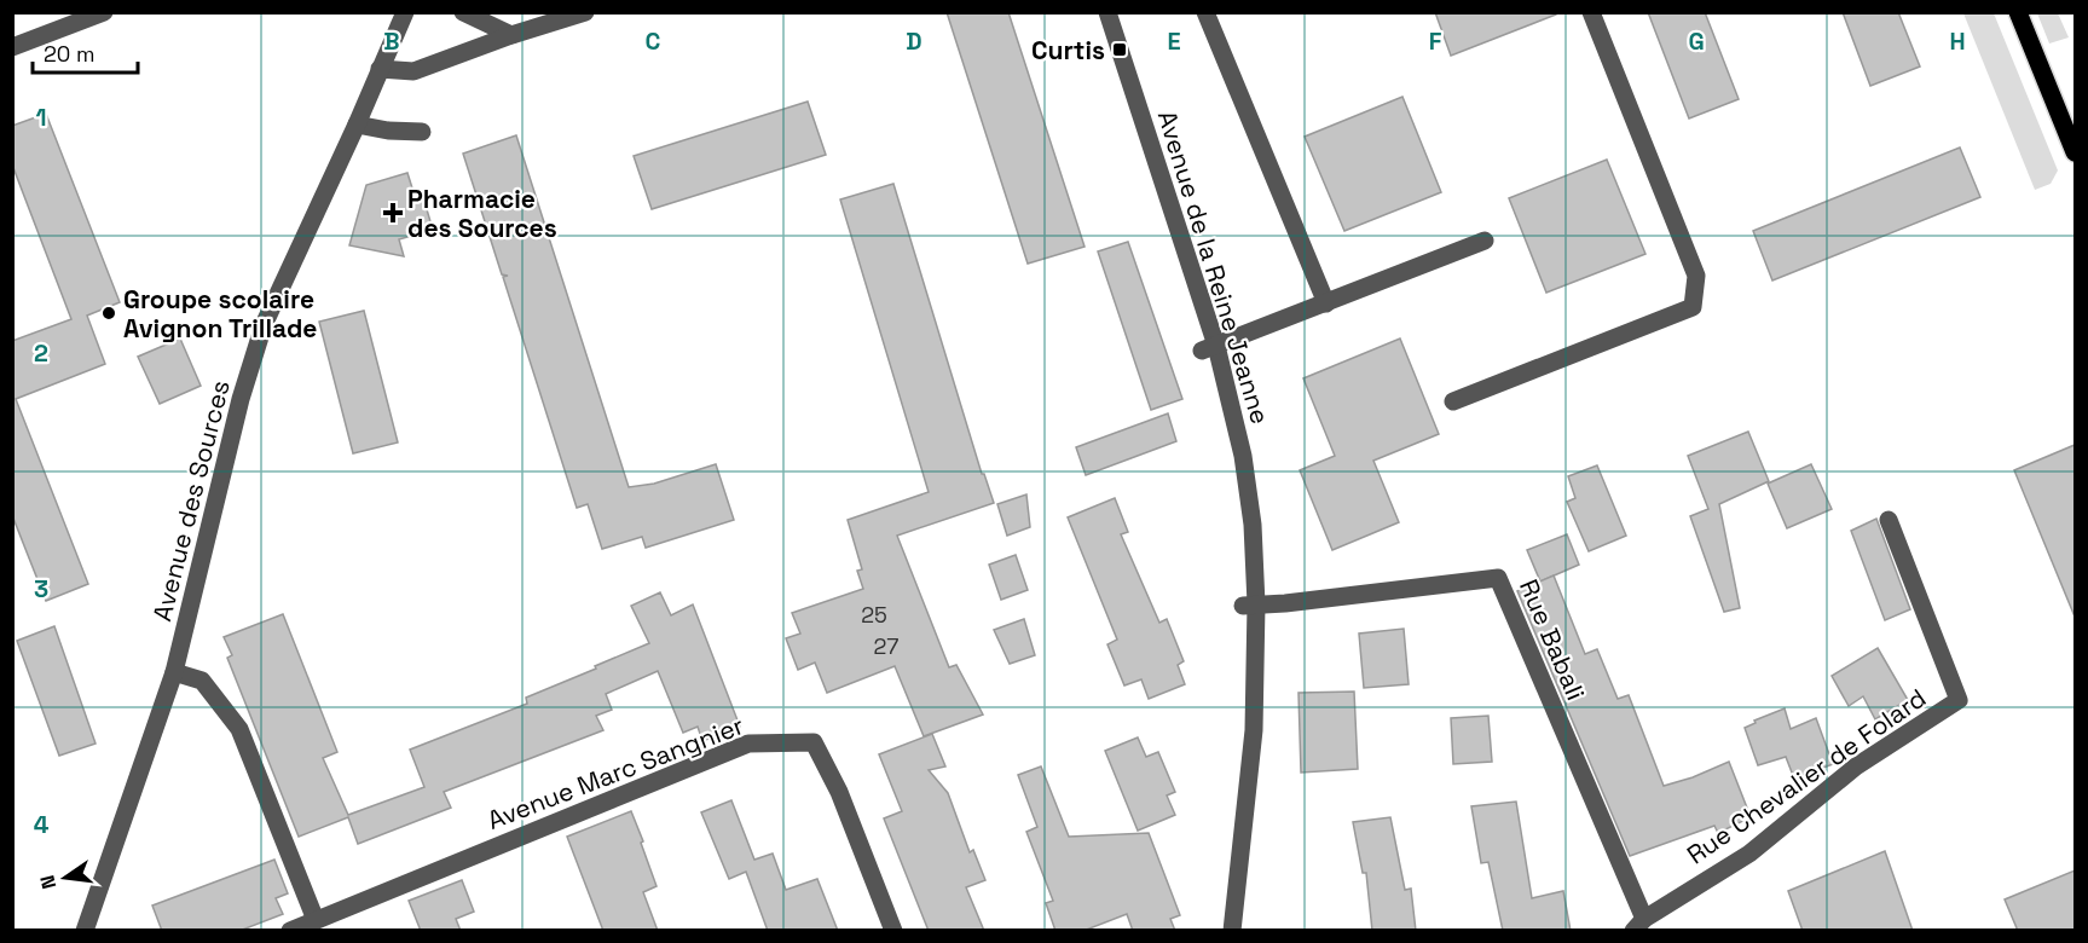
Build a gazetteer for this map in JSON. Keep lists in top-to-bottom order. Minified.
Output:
{"streets":{"street":["Avenue de la Reine Jeanne","Avenue des Sources","Rue Babali","Avenue Marc Sangnier","Rue Chevalier de Folard"]},"crossings":[["Avenue de la Reine Jeanne","Rue Babali"],["Rue Babali","Rue Chevalier de Folard"]],"places":{"transit":["Curtis"],"health":["Pharmacie des Sources"],"other":["Groupe scolaire Avignon Trillade"]},"house_numbers":["25","27"],"scale_bar":"20 m","north":"left","grid":{"columns":["B","C","D","E","F","G","H"],"rows":["1","2","3","4"]}}
